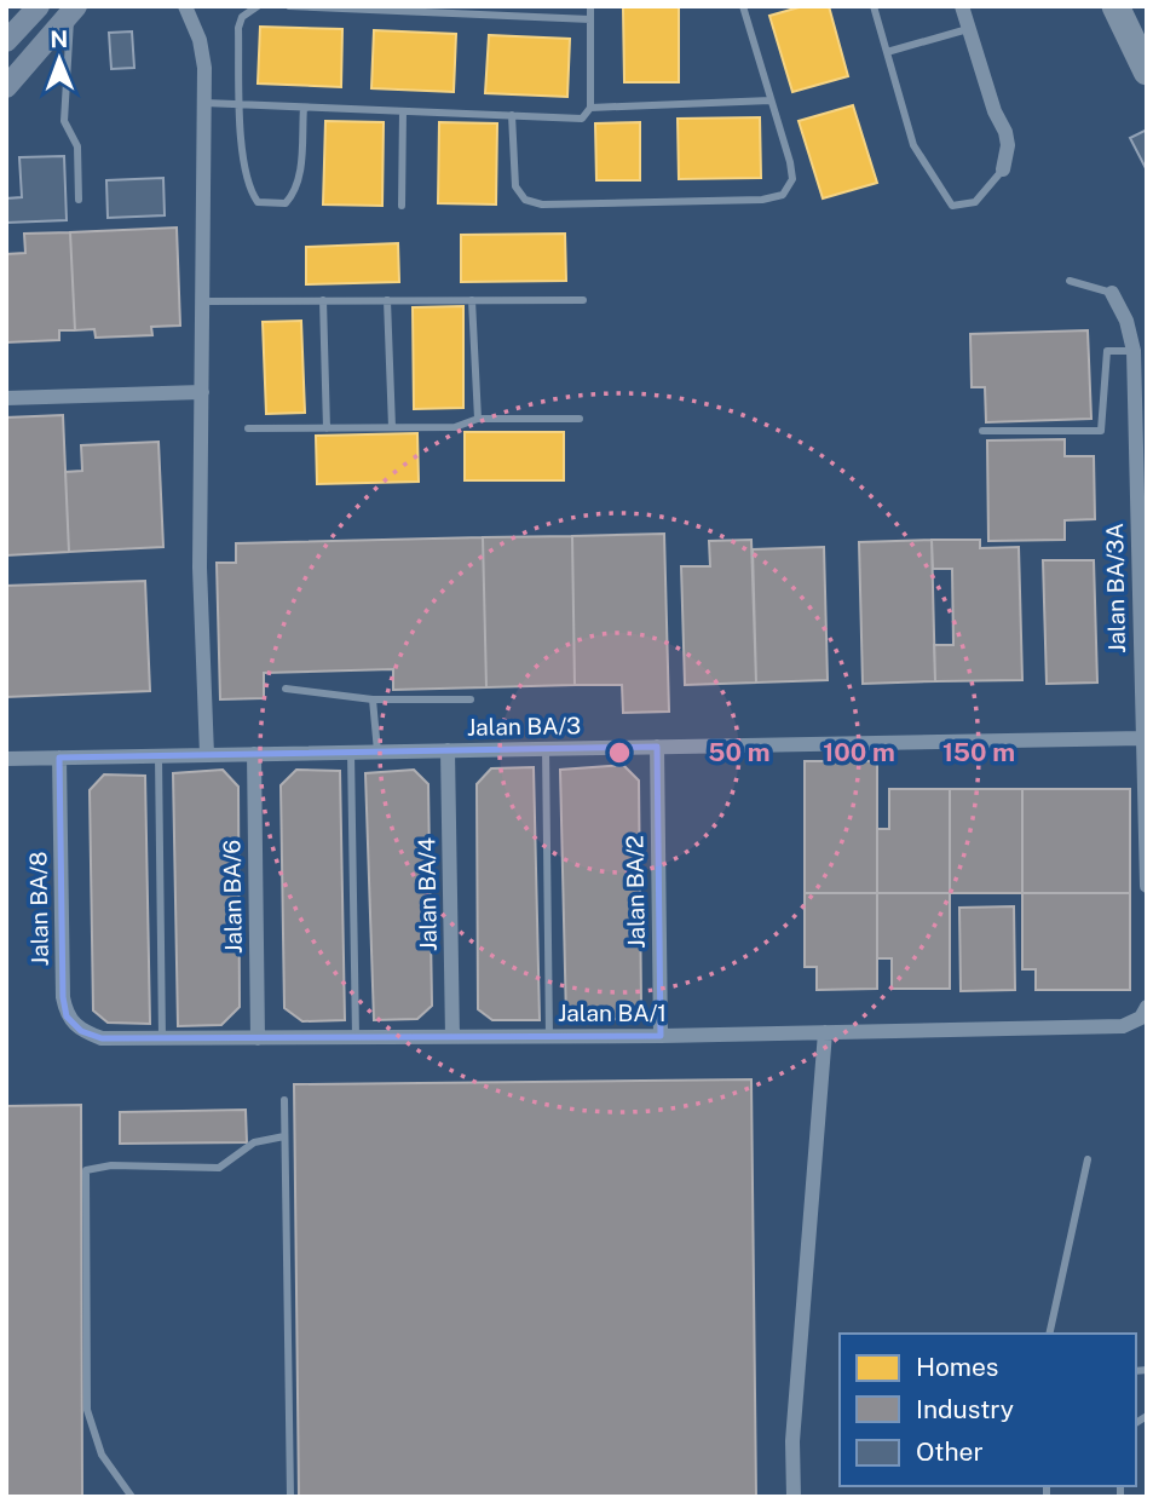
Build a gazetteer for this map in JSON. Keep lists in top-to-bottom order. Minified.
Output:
{"streets":{"street":["Jalan BA/3A","Jalan BA/3","Jalan BA/2","Jalan BA/4","Jalan BA/6","Jalan BA/8","Jalan BA/1"]},"crossings":[["Jalan BA/3A","Jalan BA/3"],["Jalan BA/3","Jalan BA/2"],["Jalan BA/3","Jalan BA/4"],["Jalan BA/3","Jalan BA/6"],["Jalan BA/3","Jalan BA/8"],["Jalan BA/2","Jalan BA/1"],["Jalan BA/4","Jalan BA/1"],["Jalan BA/6","Jalan BA/1"],["Jalan BA/8","Jalan BA/1"]],"legend":["Homes","Industry","Other"],"north":"top","rings":["50 m","100 m","150 m"]}
